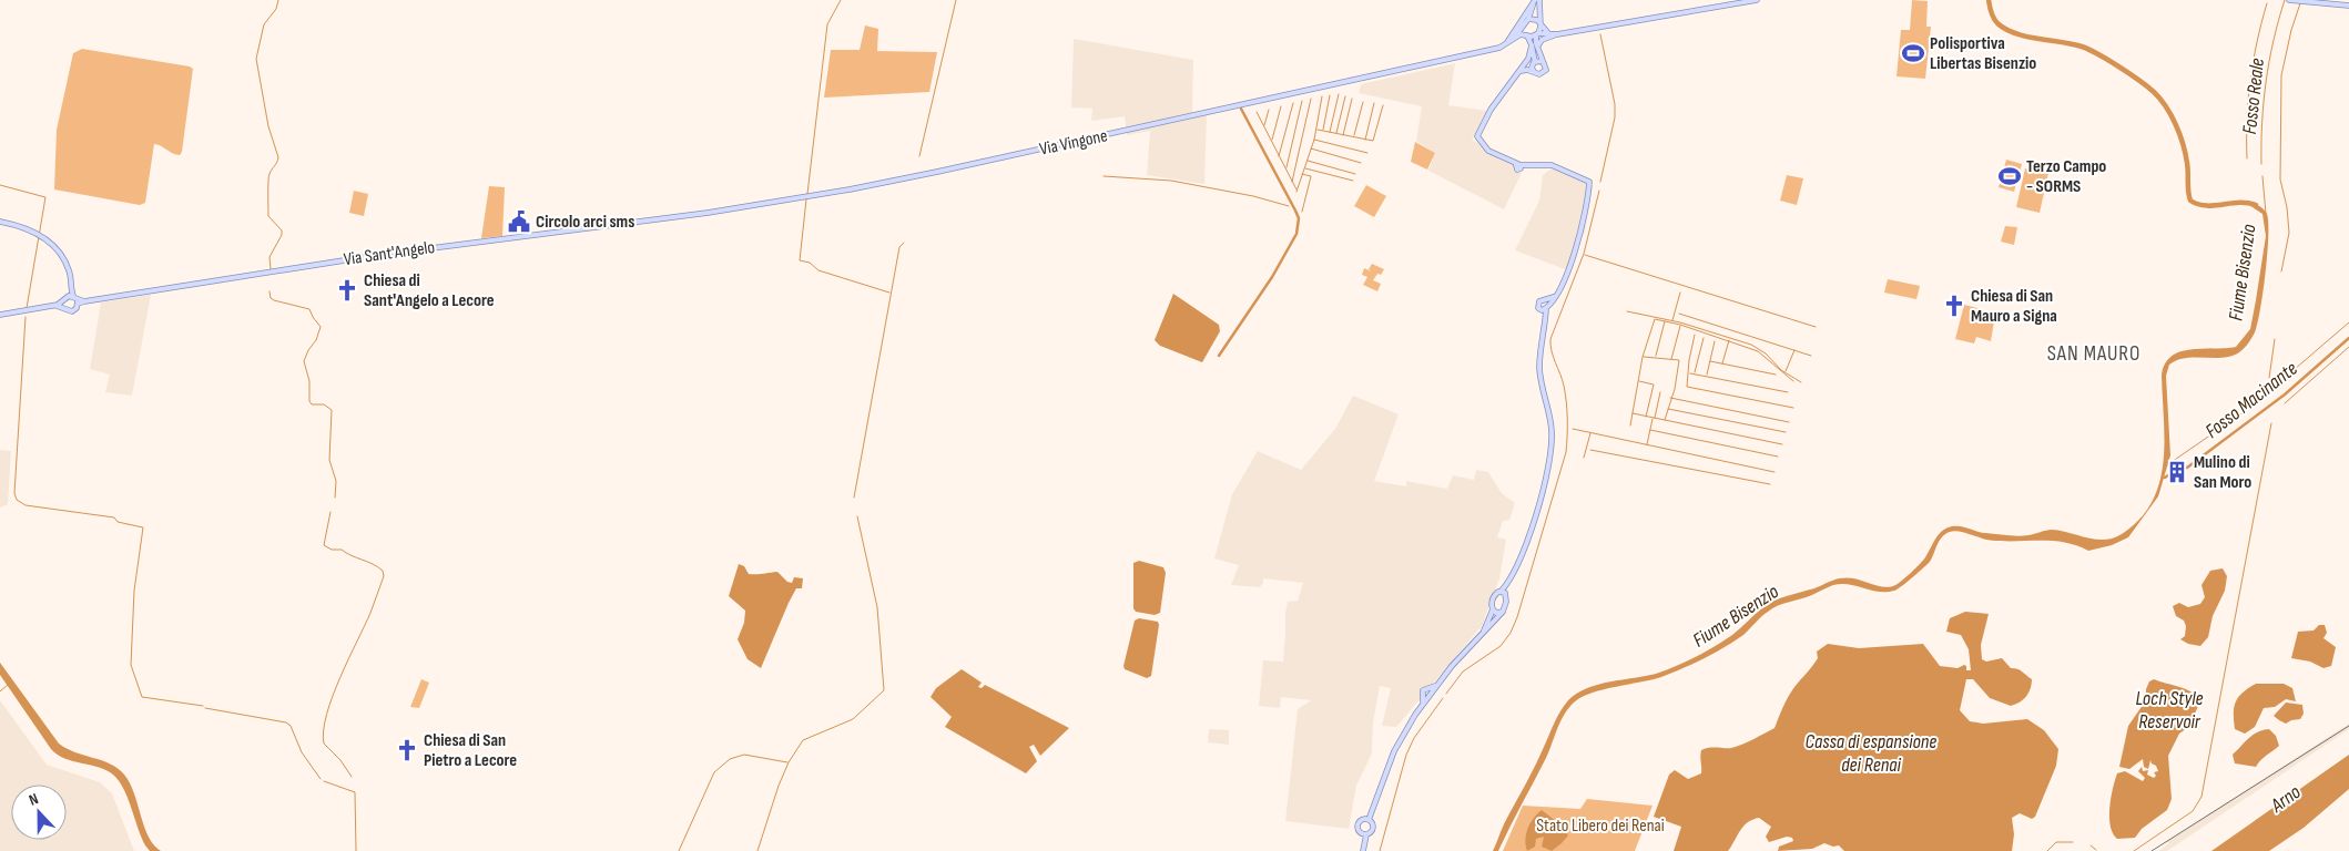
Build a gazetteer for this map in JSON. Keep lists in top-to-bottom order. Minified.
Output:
{"streets":{"main road":["Via Vingone","Via Sant'Angelo"]},"crossings":[["Via Vingone","Via Sant'Angelo"]],"districts":["SAN MAURO"],"water":["Fosso Reale","Fiume Bisenzio","Fosso Macinante","Loch Style Reservoir","Cassa di espansione dei Renai","Arno"],"parks":["Stato Libero dei Renai"],"places":{"sports":["Polisportiva Libertas Bisenzio","Terzo Campo - SORMS"],"public building":["Circolo arci sms"],"church":["Chiesa di Sant'Angelo a Lecore","Chiesa di San Mauro a Signa","Chiesa di San Pietro a Lecore"],"building":["Mulino di San Moro"]},"north":"top"}
